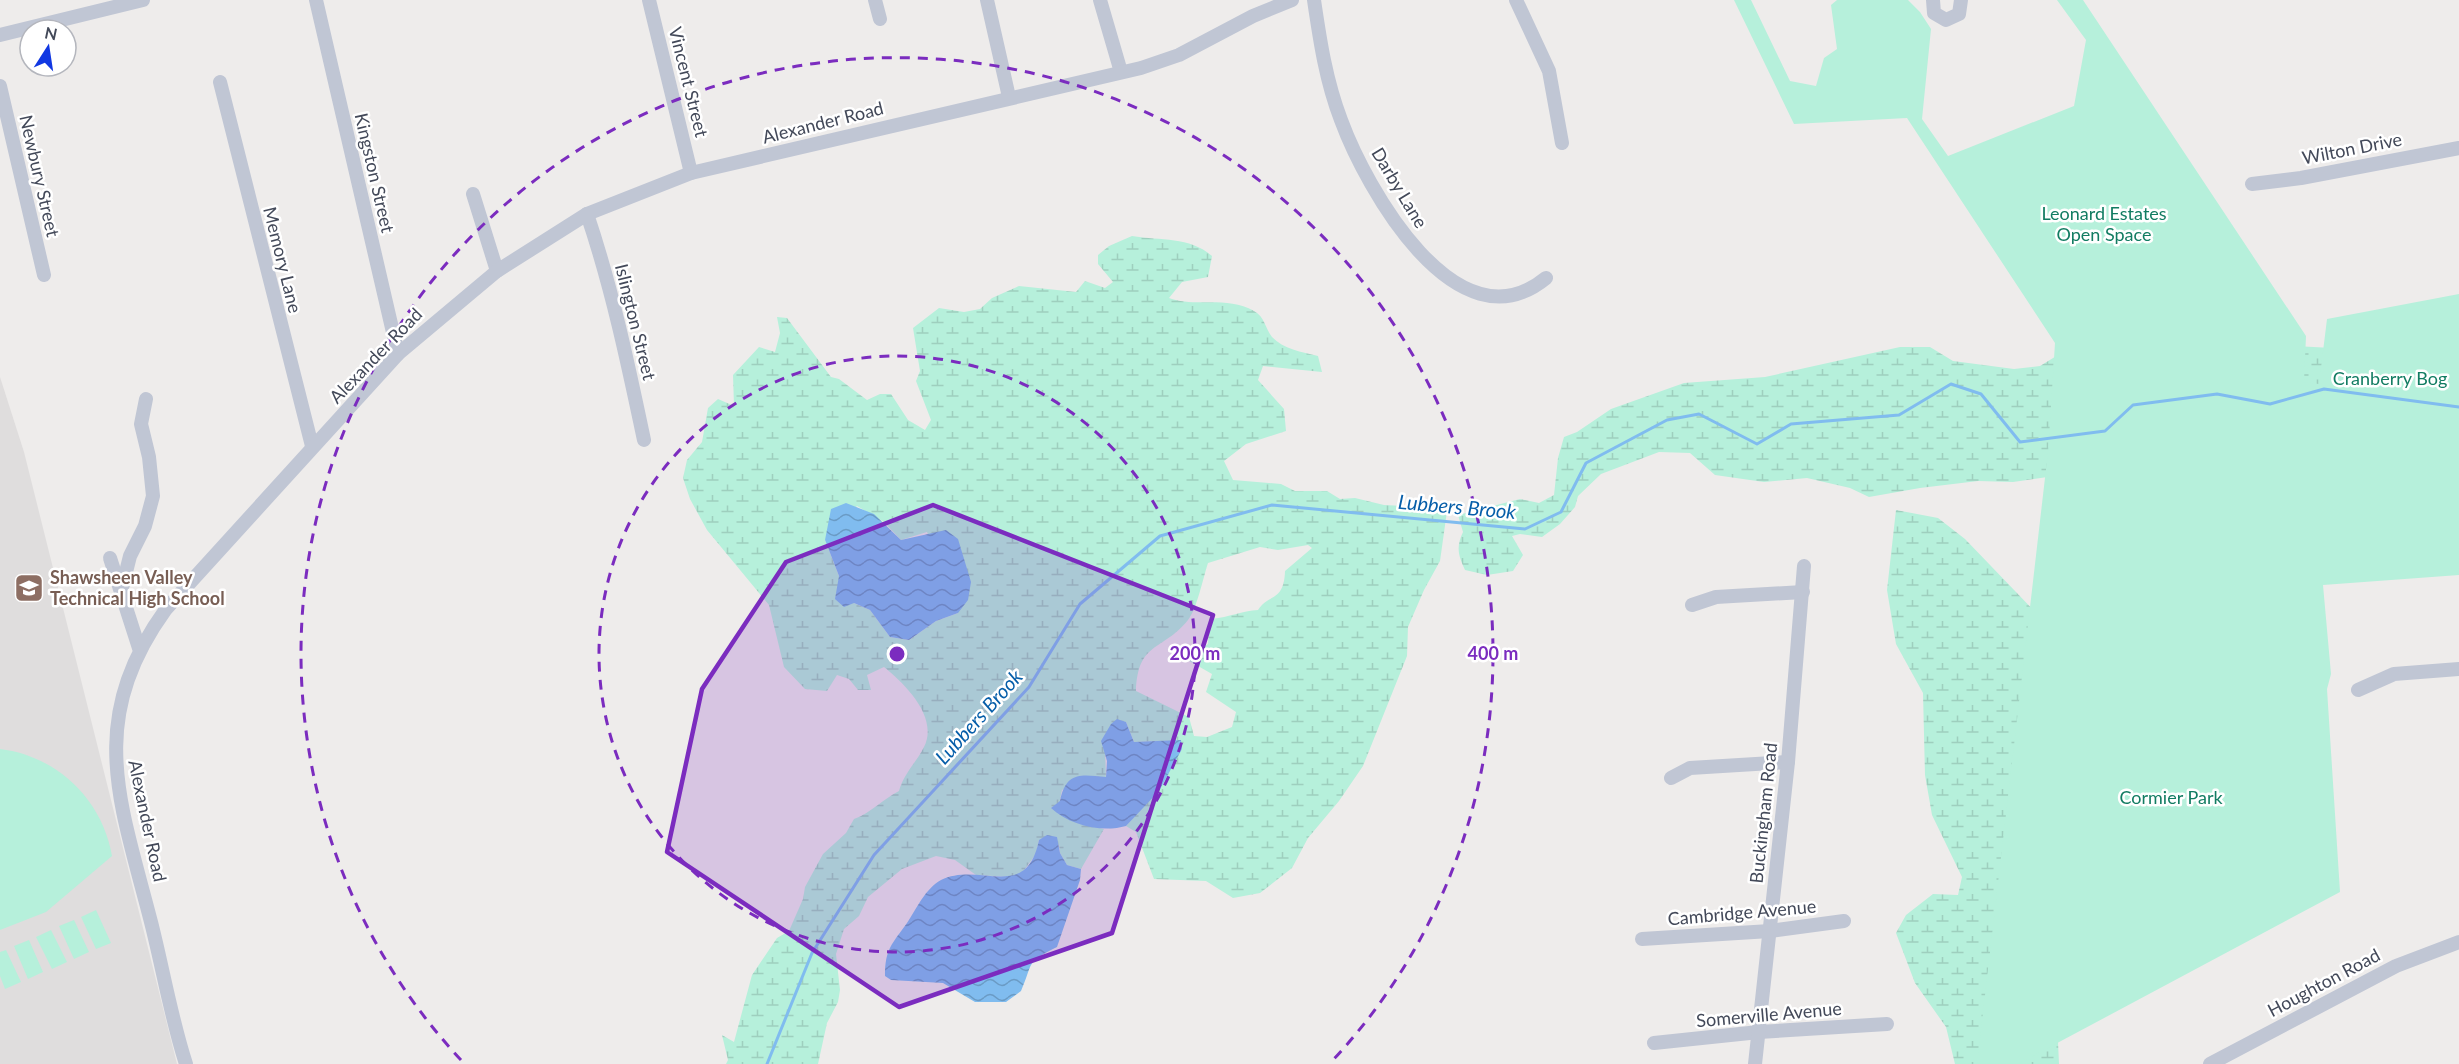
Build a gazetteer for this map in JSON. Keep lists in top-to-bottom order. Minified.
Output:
{"streets":{"street":["Vincent Street","Alexander Road","Wilton Drive","Kingston Street","Newbury Street","Darby Lane","Memory Lane","Islington Street","Buckingham Road","Cambridge Avenue","Houghton Road","Somerville Avenue"]},"crossings":[["Vincent Street","Alexander Road"],["Alexander Road","Kingston Street"],["Alexander Road","Memory Lane"],["Alexander Road","Islington Street"],["Buckingham Road","Cambridge Avenue"],["Buckingham Road","Somerville Avenue"]],"water":["Lubbers Brook"],"parks":["Leonard Estates Open Space","Cranberry Bog","Cormier Park"],"places":{"school or university":["Shawsheen Valley Technical High School"]},"north":"top","rings":["200 m","400 m"]}
